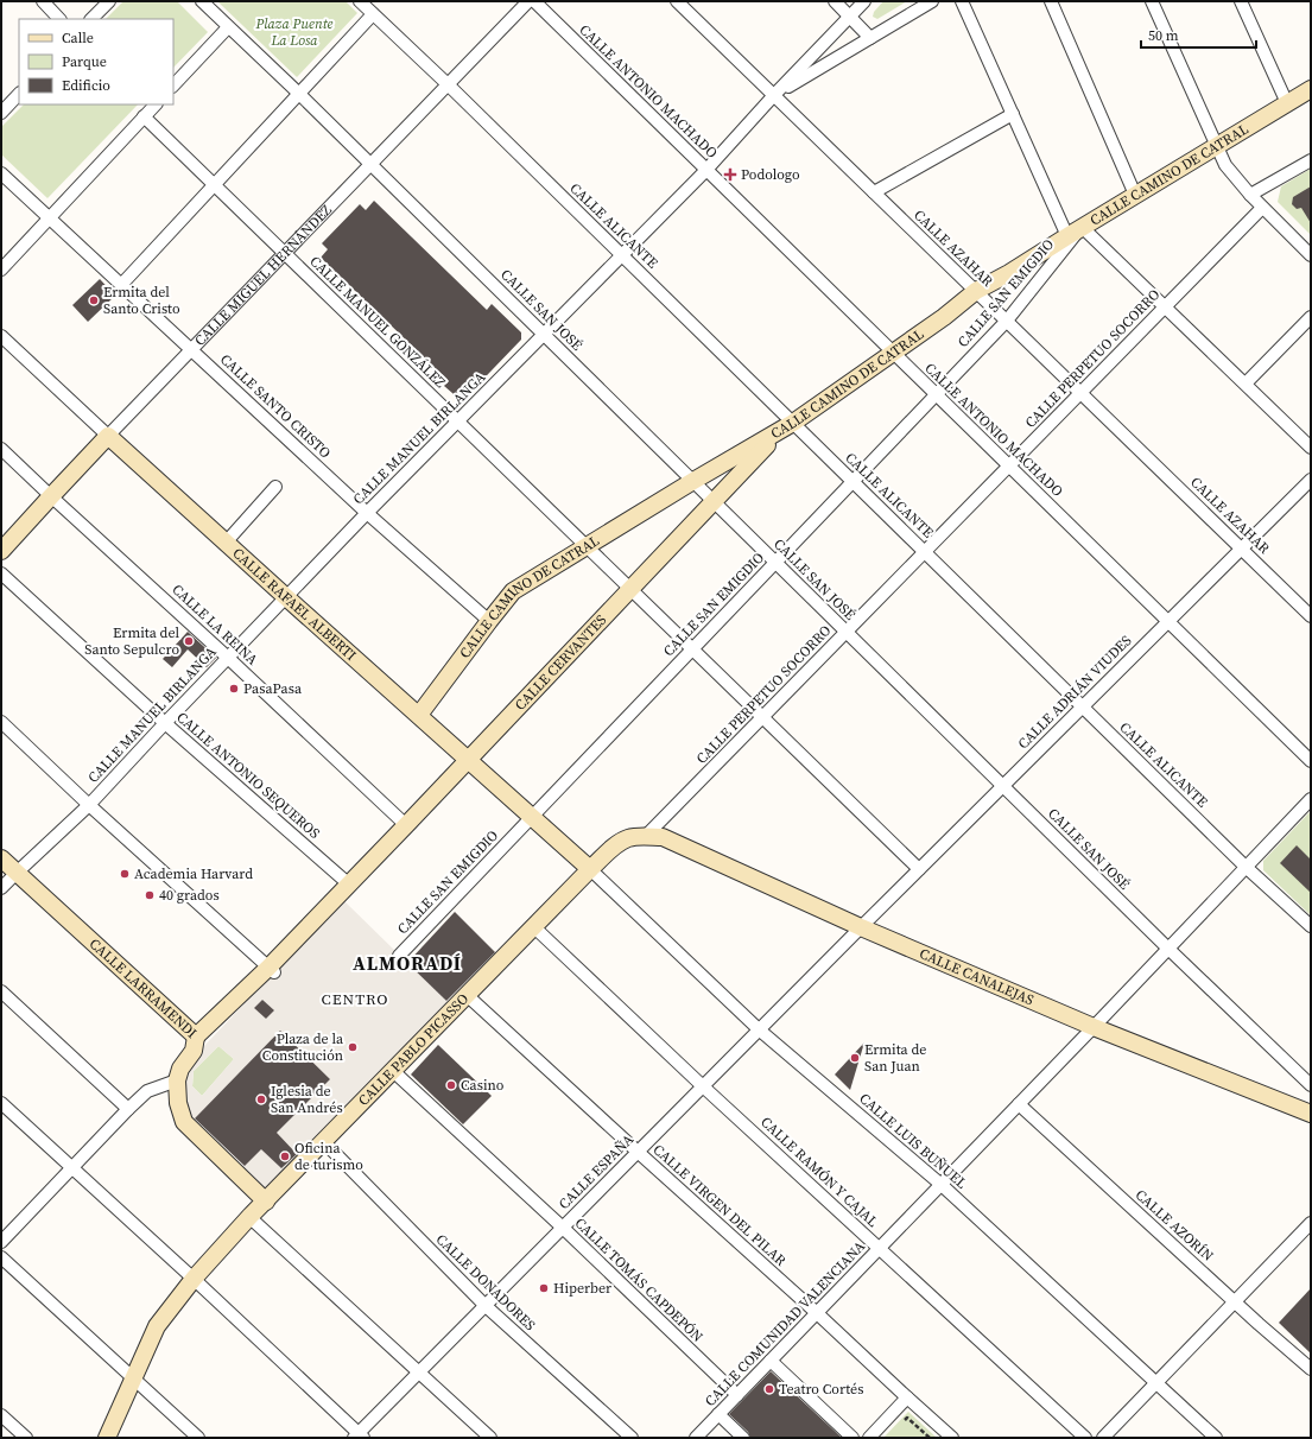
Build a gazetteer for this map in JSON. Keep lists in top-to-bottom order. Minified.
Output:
{"streets":{"main road":["CALLE CAMINO DE CATRAL","CALLE MIGUEL HERNÁNDEZ","CALLE RAFAEL ALBERTI","CALLE CERVANTES","CALLE CANALEJAS","CALLE LARRAMENDI","CALLE PABLO PICASSO"],"street":["CALLE ANTONIO MACHADO","CALLE ALICANTE","CALLE AZAHAR","CALLE SAN EMIGDIO","CALLE SAN JOSÉ","CALLE MANUEL GONZÁLEZ","CALLE PERPETUO SOCORRO","CALLE SANTO CRISTO","CALLE MANUEL BIRLANGA","CALLE LA REINA","CALLE ADRIÁN VIUDES","CALLE ANTONIO SEQUEROS","CALLE LUIS BUÑUEL","CALLE ESPAÑA","CALLE RAMÓN Y CAJAL","CALLE VIRGEN DEL PILAR","CALLE AZORÍN","CALLE TOMÁS CAPDEPÓN","CALLE DONADORES","CALLE COMUNIDAD VALENCIANA"]},"crossings":[["CALLE ANTONIO MACHADO","CALLE CAMINO DE CATRAL"],["CALLE ANTONIO MACHADO","CALLE SAN EMIGDIO"],["CALLE ANTONIO MACHADO","CALLE PERPETUO SOCORRO"],["CALLE ANTONIO MACHADO","CALLE MANUEL BIRLANGA"],["CALLE ANTONIO MACHADO","CALLE ADRIÁN VIUDES"],["CALLE CAMINO DE CATRAL","CALLE ALICANTE"],["CALLE CAMINO DE CATRAL","CALLE AZAHAR"],["CALLE CAMINO DE CATRAL","CALLE SAN EMIGDIO"],["CALLE CAMINO DE CATRAL","CALLE SAN JOSÉ"],["CALLE CAMINO DE CATRAL","CALLE MANUEL GONZÁLEZ"],["CALLE CAMINO DE CATRAL","CALLE SANTO CRISTO"],["CALLE CAMINO DE CATRAL","CALLE RAFAEL ALBERTI"],["CALLE CAMINO DE CATRAL","CALLE CERVANTES"],["CALLE ALICANTE","CALLE MIGUEL HERNÁNDEZ"],["CALLE ALICANTE","CALLE SAN EMIGDIO"],["CALLE ALICANTE","CALLE PERPETUO SOCORRO"],["CALLE ALICANTE","CALLE MANUEL BIRLANGA"],["CALLE ALICANTE","CALLE CERVANTES"],["CALLE ALICANTE","CALLE ADRIÁN VIUDES"],["CALLE ALICANTE","CALLE COMUNIDAD VALENCIANA"],["CALLE AZAHAR","CALLE SAN EMIGDIO"],["CALLE AZAHAR","CALLE PERPETUO SOCORRO"],["CALLE AZAHAR","CALLE MANUEL BIRLANGA"],["CALLE AZAHAR","CALLE ADRIÁN VIUDES"],["CALLE MIGUEL HERNÁNDEZ","CALLE SAN JOSÉ"],["CALLE MIGUEL HERNÁNDEZ","CALLE MANUEL GONZÁLEZ"],["CALLE MIGUEL HERNÁNDEZ","CALLE SANTO CRISTO"],["CALLE MIGUEL HERNÁNDEZ","CALLE RAFAEL ALBERTI"],["CALLE MIGUEL HERNÁNDEZ","CALLE LA REINA"],["CALLE SAN EMIGDIO","CALLE SAN JOSÉ"],["CALLE SAN EMIGDIO","CALLE MANUEL GONZÁLEZ"],["CALLE SAN EMIGDIO","CALLE RAFAEL ALBERTI"],["CALLE SAN JOSÉ","CALLE PERPETUO SOCORRO"],["CALLE SAN JOSÉ","CALLE MANUEL BIRLANGA"],["CALLE SAN JOSÉ","CALLE CERVANTES"],["CALLE SAN JOSÉ","CALLE ADRIÁN VIUDES"],["CALLE SAN JOSÉ","CALLE COMUNIDAD VALENCIANA"],["CALLE MANUEL GONZÁLEZ","CALLE PERPETUO SOCORRO"],["CALLE MANUEL GONZÁLEZ","CALLE MANUEL BIRLANGA"],["CALLE MANUEL GONZÁLEZ","CALLE CERVANTES"],["CALLE MANUEL GONZÁLEZ","CALLE ADRIÁN VIUDES"],["CALLE PERPETUO SOCORRO","CALLE CANALEJAS"],["CALLE PERPETUO SOCORRO","CALLE PABLO PICASSO"],["CALLE SANTO CRISTO","CALLE MANUEL BIRLANGA"],["CALLE MANUEL BIRLANGA","CALLE RAFAEL ALBERTI"],["CALLE MANUEL BIRLANGA","CALLE LA REINA"],["CALLE MANUEL BIRLANGA","CALLE ANTONIO SEQUEROS"],["CALLE MANUEL BIRLANGA","CALLE LARRAMENDI"],["CALLE RAFAEL ALBERTI","CALLE CERVANTES"],["CALLE RAFAEL ALBERTI","CALLE PABLO PICASSO"],["CALLE RAFAEL ALBERTI","CALLE LUIS BUÑUEL"],["CALLE LA REINA","CALLE CERVANTES"],["CALLE CERVANTES","CALLE ANTONIO SEQUEROS"],["CALLE ADRIÁN VIUDES","CALLE CANALEJAS"],["CALLE ADRIÁN VIUDES","CALLE ESPAÑA"],["CALLE CANALEJAS","CALLE PABLO PICASSO"],["CALLE CANALEJAS","CALLE ESPAÑA"],["CALLE CANALEJAS","CALLE COMUNIDAD VALENCIANA"],["CALLE LARRAMENDI","CALLE PABLO PICASSO"],["CALLE PABLO PICASSO","CALLE LUIS BUÑUEL"],["CALLE PABLO PICASSO","CALLE RAMÓN Y CAJAL"],["CALLE PABLO PICASSO","CALLE VIRGEN DEL PILAR"],["CALLE PABLO PICASSO","CALLE TOMÁS CAPDEPÓN"],["CALLE PABLO PICASSO","CALLE DONADORES"],["CALLE LUIS BUÑUEL","CALLE ESPAÑA"],["CALLE LUIS BUÑUEL","CALLE COMUNIDAD VALENCIANA"],["CALLE ESPAÑA","CALLE RAMÓN Y CAJAL"],["CALLE ESPAÑA","CALLE VIRGEN DEL PILAR"],["CALLE ESPAÑA","CALLE TOMÁS CAPDEPÓN"],["CALLE ESPAÑA","CALLE DONADORES"],["CALLE RAMÓN Y CAJAL","CALLE COMUNIDAD VALENCIANA"],["CALLE VIRGEN DEL PILAR","CALLE COMUNIDAD VALENCIANA"],["CALLE AZORÍN","CALLE COMUNIDAD VALENCIANA"],["CALLE TOMÁS CAPDEPÓN","CALLE COMUNIDAD VALENCIANA"]],"districts":["ALMORADÍ","CENTRO"],"parks":["Plaza Puente La Losa"],"places":{"health":["Podologo"],"other":["Ermita del Santo Cristo","Ermita del Santo Sepulcro","PasaPasa","Academia Harvard","40 grados","Plaza de la Constitución","Ermita de San Juan","Casino","Iglesia de San Andrés","Oficina de turismo","Hiperber","Teatro Cortés"]},"legend":["Calle","Parque","Edificio"],"scale_bar":"50 m"}
